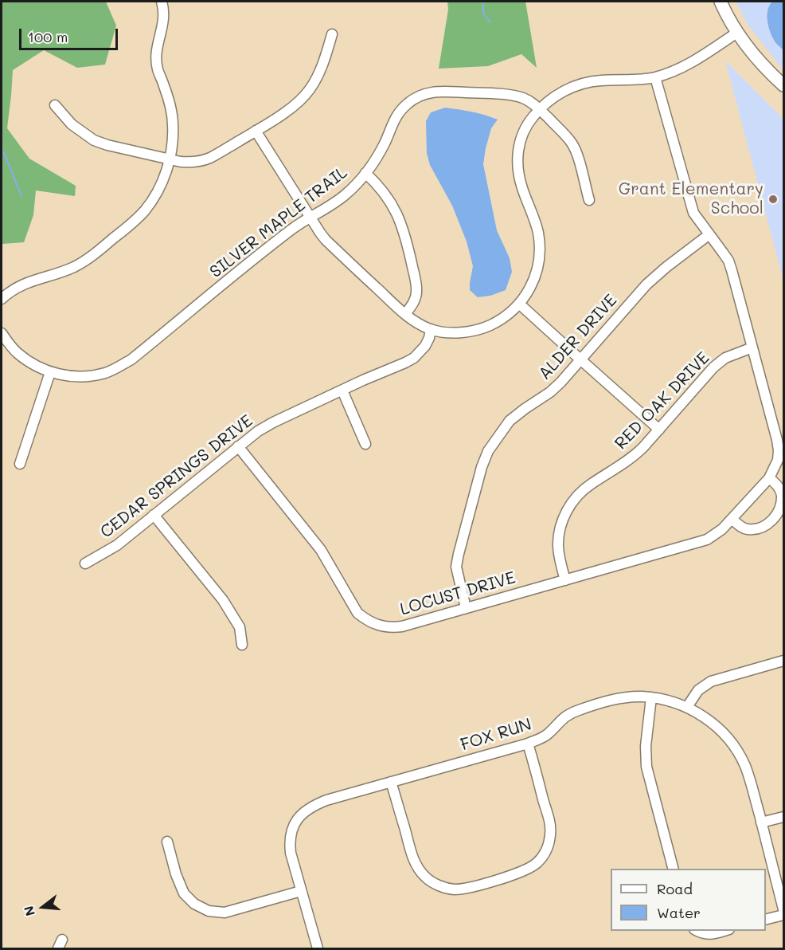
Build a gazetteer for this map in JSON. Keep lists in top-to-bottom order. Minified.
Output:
{"streets":{"street":["SILVER MAPLE TRAIL","ALDER DRIVE","RED OAK DRIVE","CEDAR SPRINGS DRIVE","LOCUST DRIVE","FOX RUN"]},"crossings":[["ALDER DRIVE","LOCUST DRIVE"],["RED OAK DRIVE","LOCUST DRIVE"],["CEDAR SPRINGS DRIVE","LOCUST DRIVE"]],"places":["Grant Elementary School"],"legend":["Road","Water"],"scale_bar":"100 m","north":"left"}
